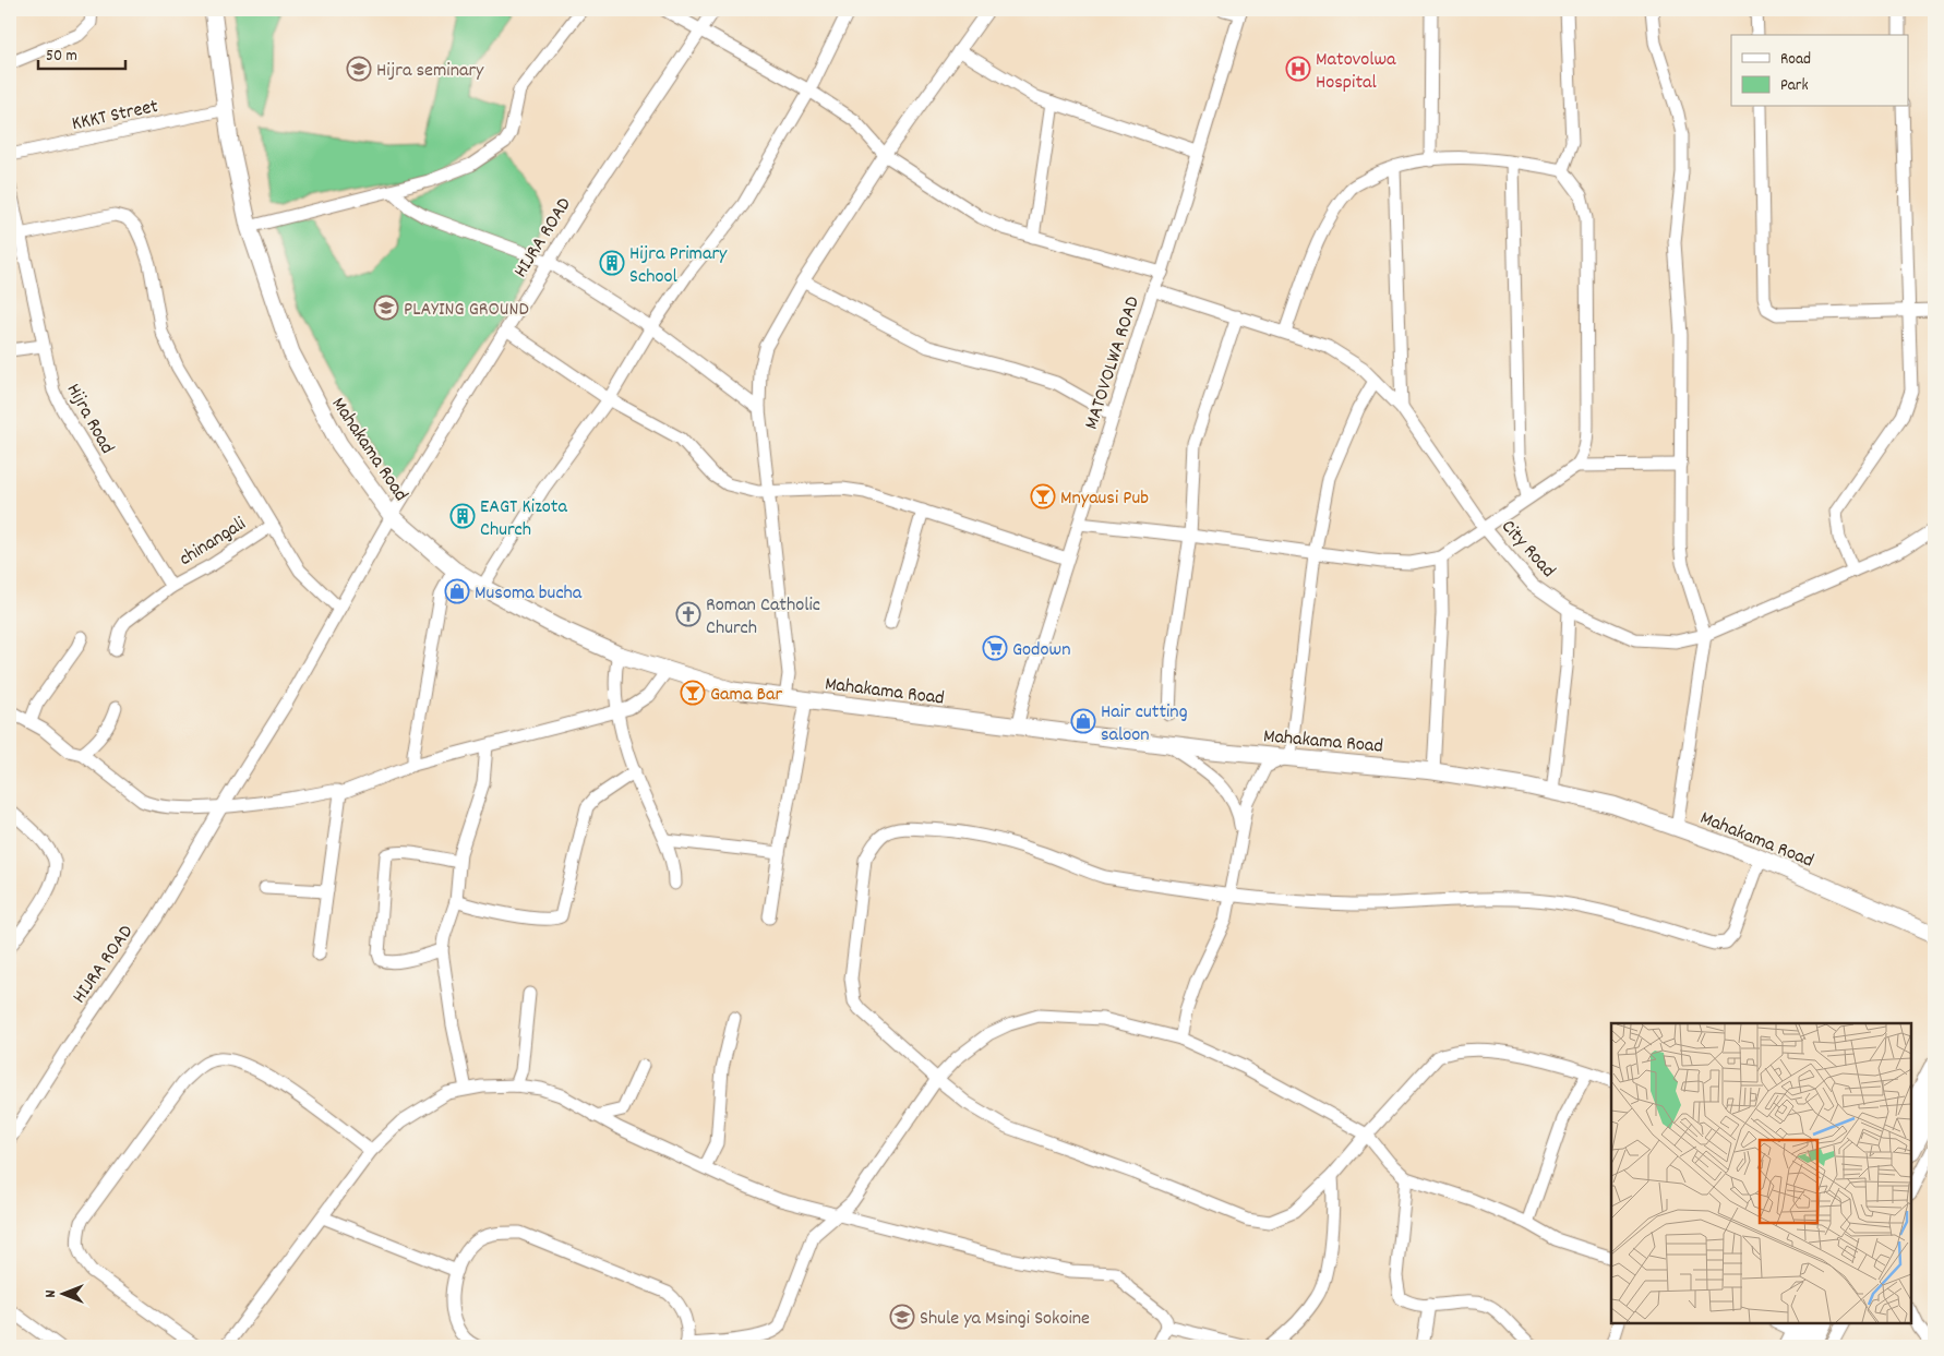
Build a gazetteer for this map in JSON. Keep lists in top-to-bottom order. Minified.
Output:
{"streets":{"street":["KKKT Street","HIJRA ROAD","MATOVOLWA ROAD","Hijra Road","Mahakama Road","chinangali","City Road"]},"crossings":[["KKKT Street","Mahakama Road"],["HIJRA ROAD","Mahakama Road"],["MATOVOLWA ROAD","Mahakama Road"],["MATOVOLWA ROAD","City Road"],["Hijra Road","chinangali"]],"places":{"school or university":["Hijra seminary","PLAYING GROUND","Shule ya Msingi Sokoine"],"hospital":["Matovolwa Hospital"],"building":["Hijra Primary School","EAGT Kizota Church"],"bar":["Mnyausi Pub","Gama Bar"],"shop":["Musoma bucha","Hair cutting saloon"],"church":["Roman Catholic Church"],"supermarket":["Godown"]},"legend":["Road","Park"],"scale_bar":"50 m","north":"left"}
